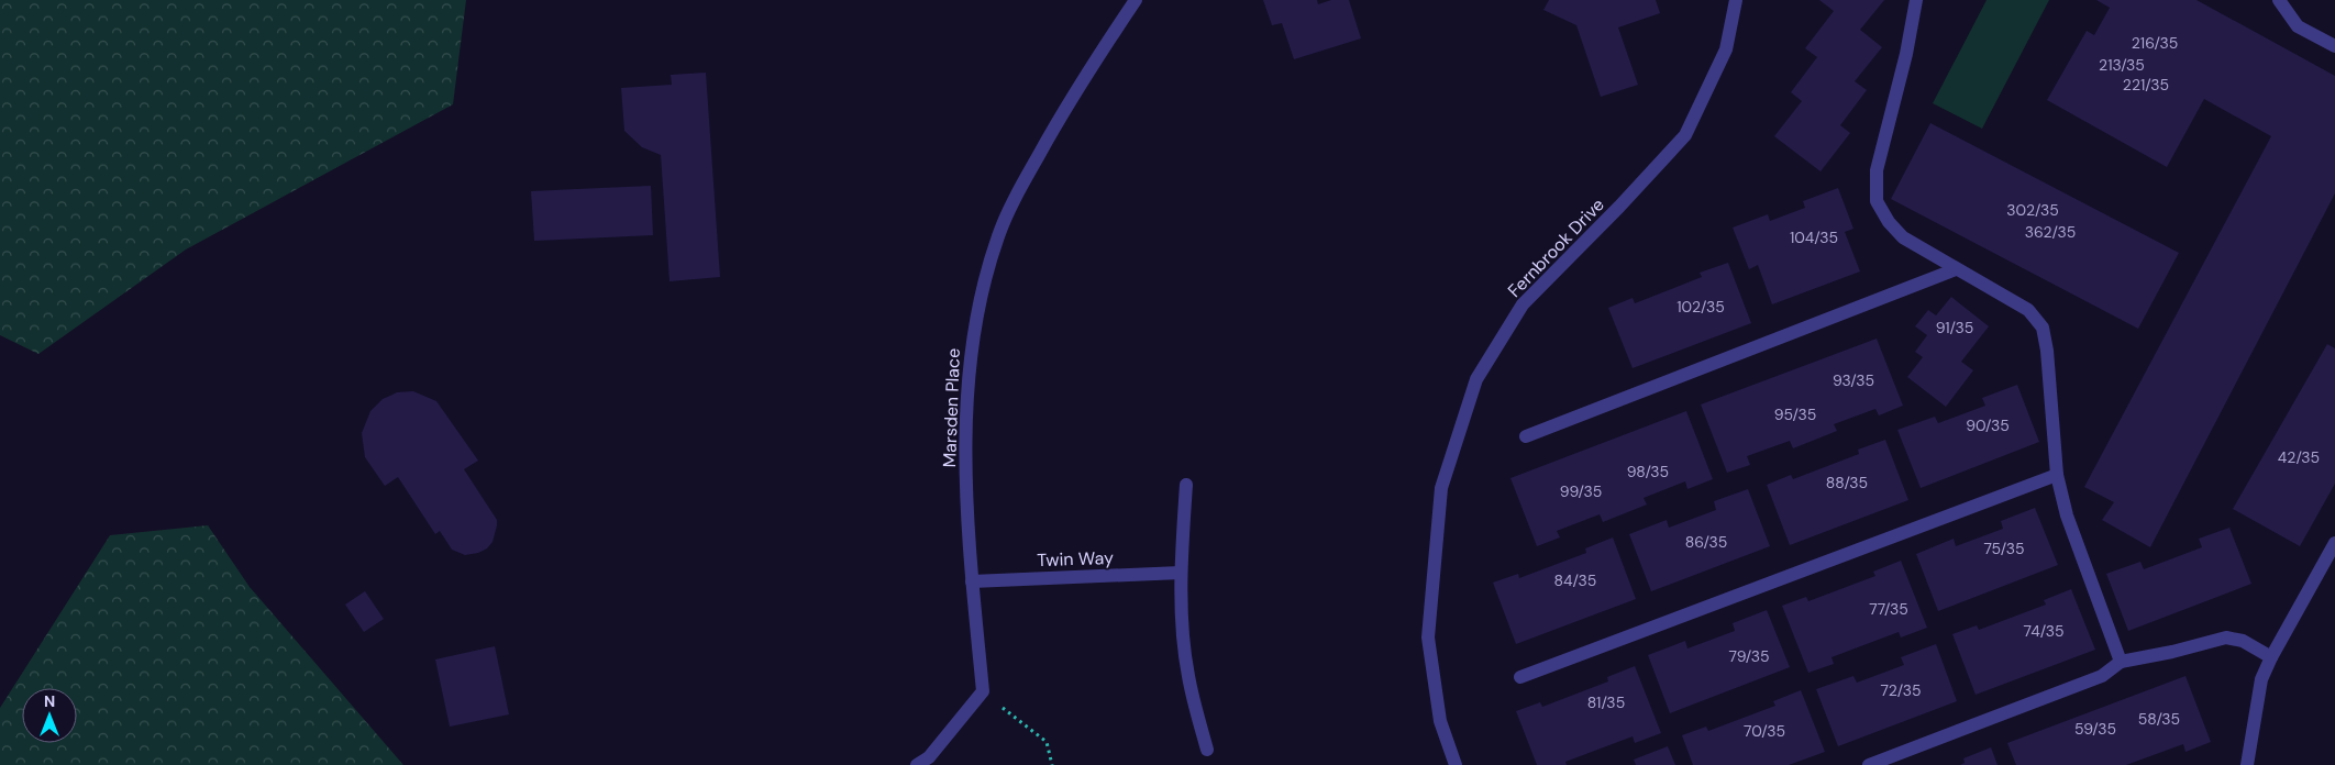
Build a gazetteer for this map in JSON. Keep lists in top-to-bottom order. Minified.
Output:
{"streets":{"street":["Fernbrook Drive","Marsden Place","Twin Way"]},"crossings":[["Marsden Place","Twin Way"]],"house_numbers":["216/35","213/35","221/35","302/35","362/35","104/35","102/35","91/35","93/35","95/35","90/35","42/35","98/35","88/35","99/35","86/35","75/35","84/35","77/35","74/35","79/35","72/35","81/35","58/35","59/35","70/35"],"north":"top"}
